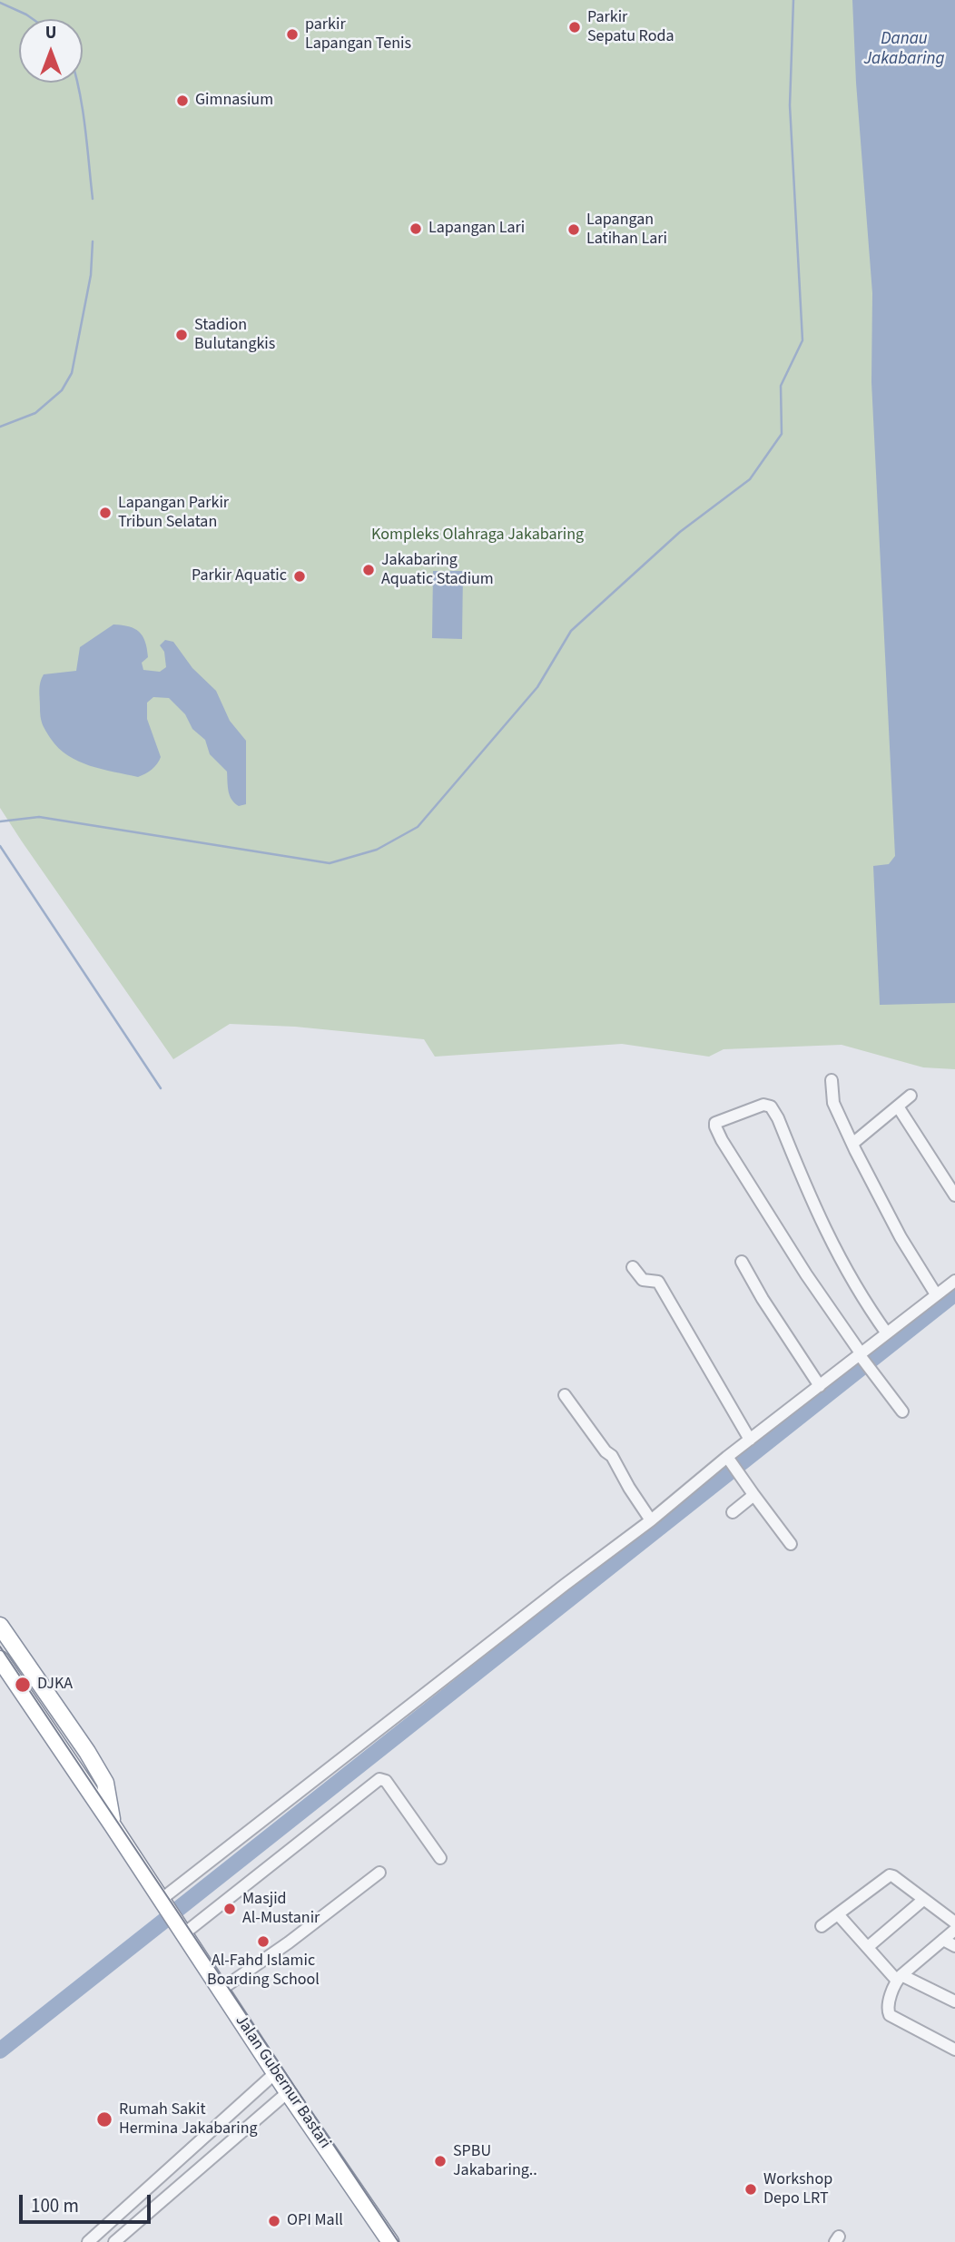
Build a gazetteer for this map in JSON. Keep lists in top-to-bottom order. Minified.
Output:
{"streets":{"highway":["Jalan Gubernur Bastari"]},"water":["Danau Jakabaring"],"parks":["Kompleks Olahraga Jakabaring"],"places":["Parkir Sepatu Roda","parkir Lapangan Tenis","Gimnasium","Lapangan Lari","Lapangan Latihan Lari","Stadion Bulutangkis","Lapangan Parkir Tribun Selatan","Jakabaring Aquatic Stadium","Parkir Aquatic","DJKA","Masjid Al-Mustanir","Al-Fahd Islamic Boarding School","Rumah Sakit Hermina Jakabaring","SPBU Jakabaring..","Workshop Depo LRT","OPI Mall"],"scale_bar":"100 m","north":"top"}
